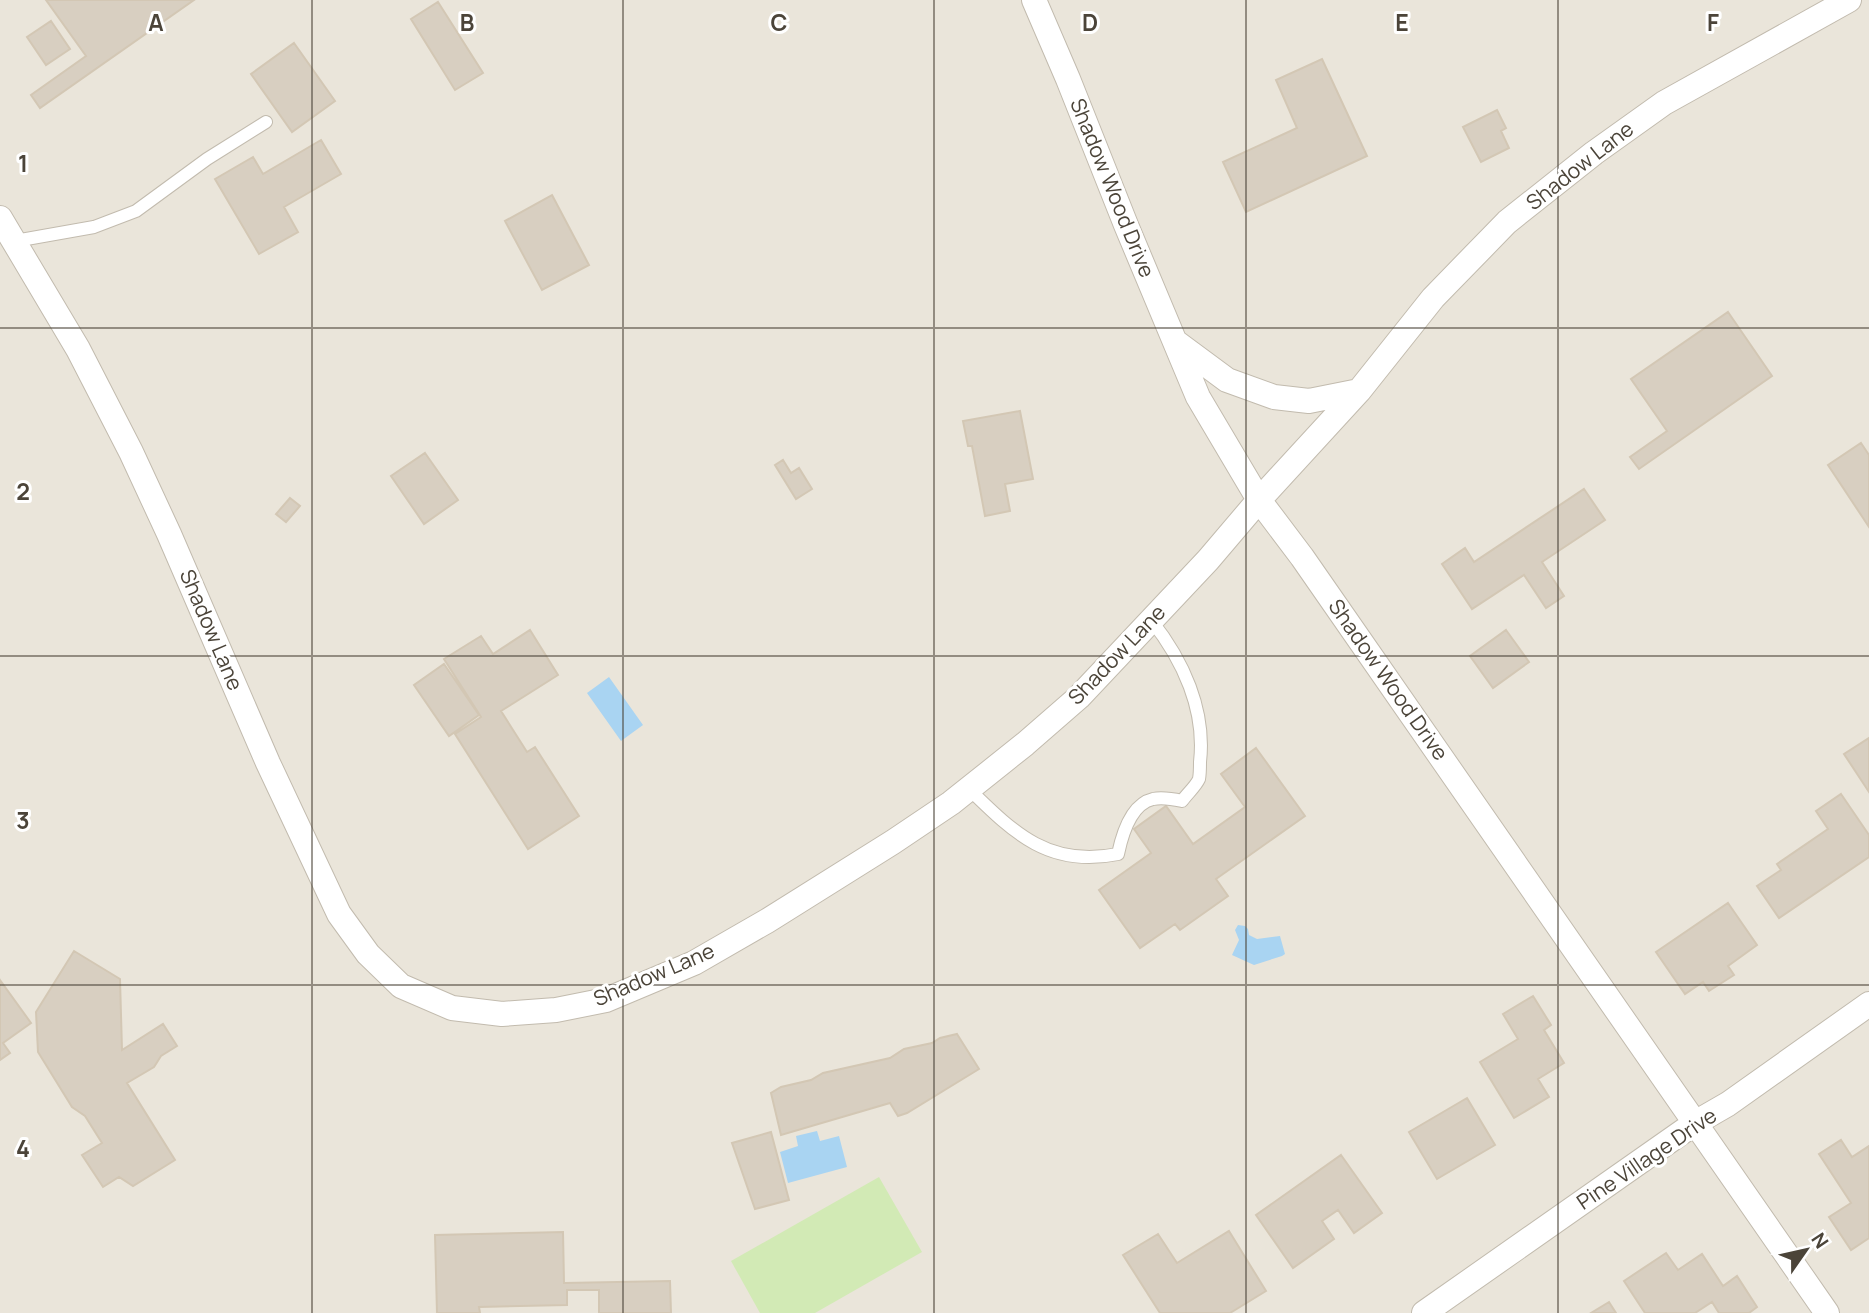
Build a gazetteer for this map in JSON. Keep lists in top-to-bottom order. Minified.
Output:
{"streets":{"street":["Shadow Lane","Shadow Wood Drive","Pine Village Drive"]},"crossings":[["Shadow Lane","Shadow Wood Drive"],["Shadow Wood Drive","Pine Village Drive"]],"north":"top right","grid":{"columns":["A","B","C","D","E","F"],"rows":["1","2","3","4"]}}
